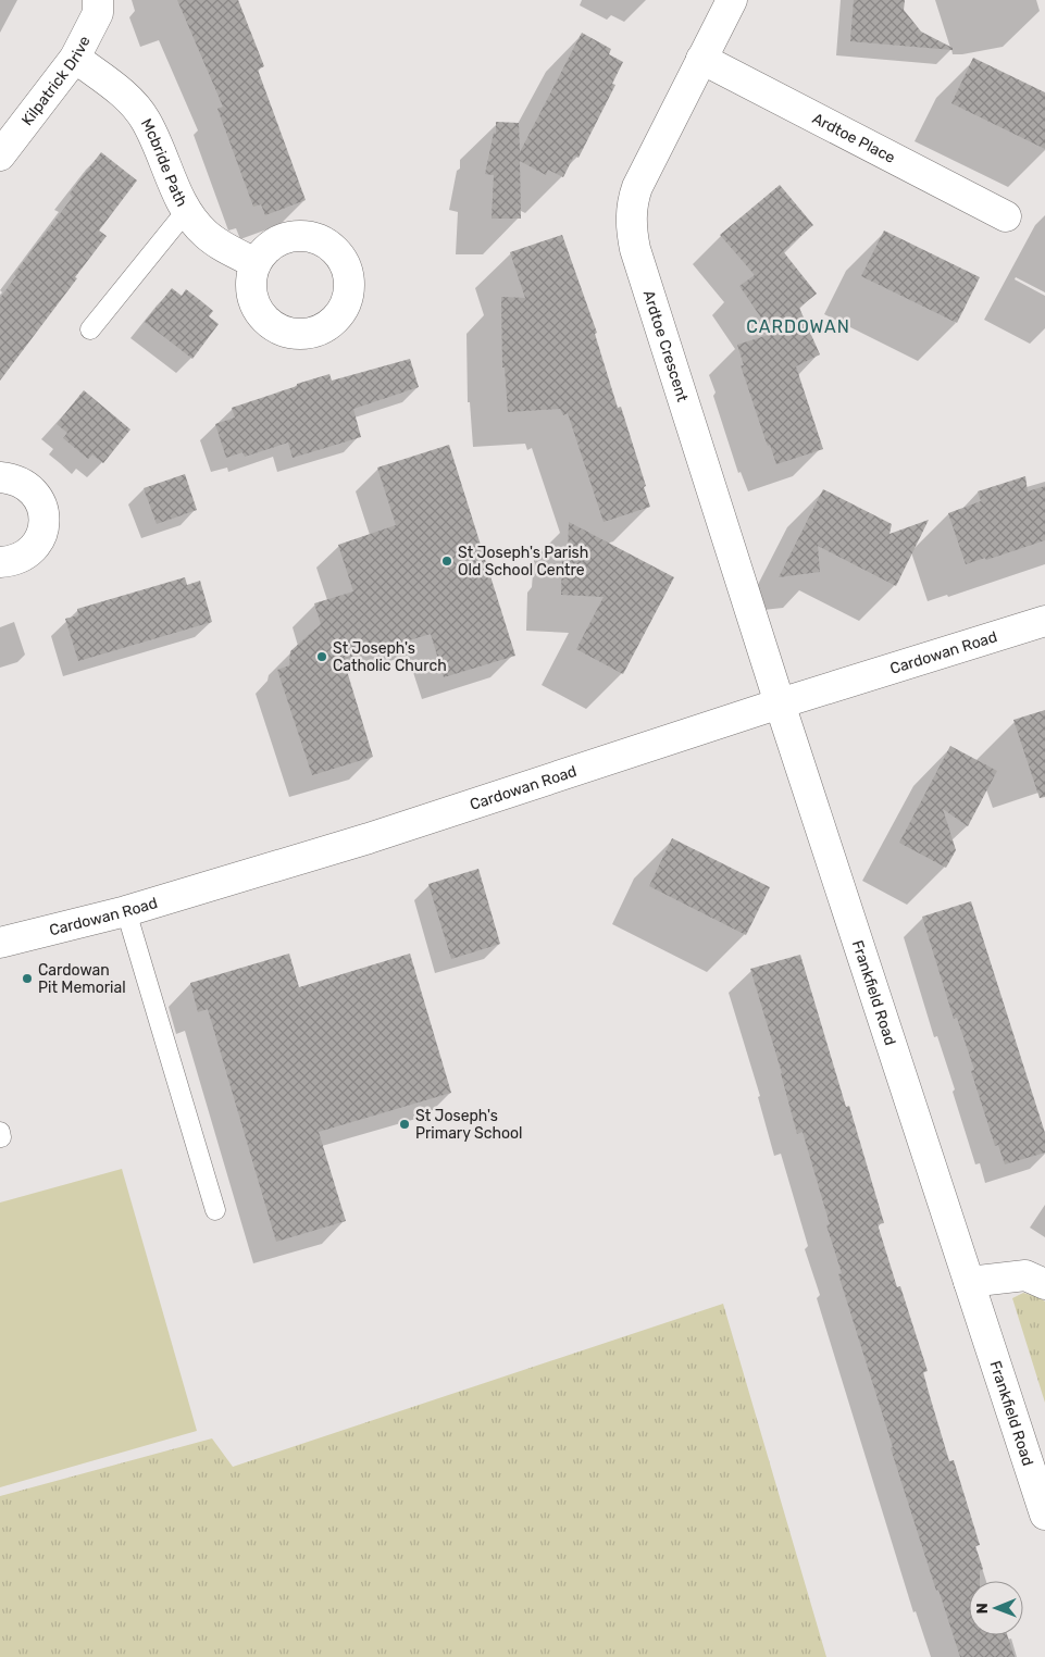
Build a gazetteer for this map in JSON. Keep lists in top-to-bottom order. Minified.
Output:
{"streets":{"street":["Kilpatrick Drive","Ardtoe Place","Mcbride Path","Ardtoe Crescent","Cardowan Road","Frankfield Road"]},"crossings":[["Kilpatrick Drive","Mcbride Path"],["Ardtoe Place","Ardtoe Crescent"],["Ardtoe Crescent","Cardowan Road"],["Ardtoe Crescent","Frankfield Road"],["Cardowan Road","Frankfield Road"]],"districts":["CARDOWAN"],"places":["St Joseph's Parish Old School Centre","St Joseph's Catholic Church","Cardowan Pit Memorial","St Joseph's Primary School"],"north":"left"}
